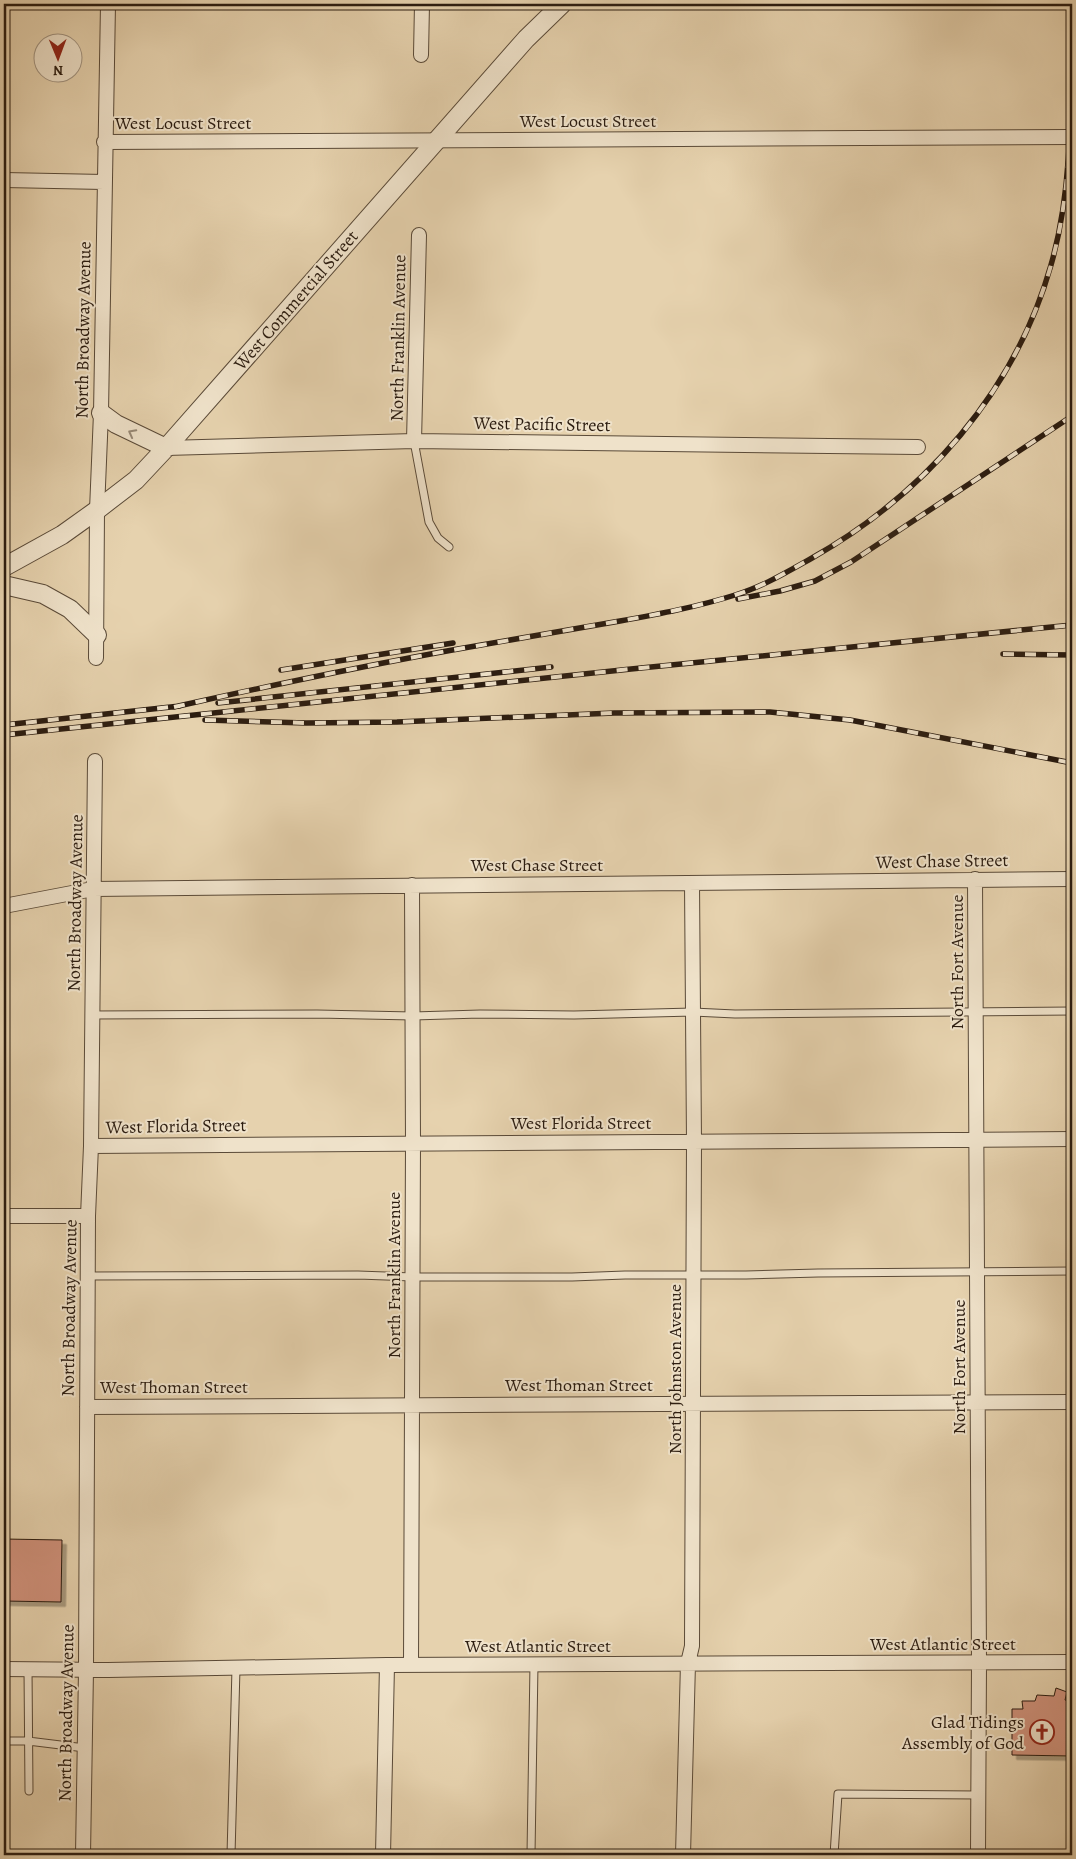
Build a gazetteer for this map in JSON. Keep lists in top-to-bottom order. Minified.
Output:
{"streets":{"street":["West Locust Street","West Commercial Street","North Broadway Avenue","North Franklin Avenue","West Pacific Street","West Chase Street","North Fort Avenue","West Florida Street","North Johnston Avenue","West Thoman Street","West Atlantic Street"]},"crossings":[["West Locust Street","West Commercial Street"],["West Locust Street","North Broadway Avenue"],["West Commercial Street","North Broadway Avenue"],["West Commercial Street","West Pacific Street"],["North Broadway Avenue","West Chase Street"],["North Broadway Avenue","West Florida Street"],["North Broadway Avenue","West Thoman Street"],["North Broadway Avenue","West Atlantic Street"],["North Franklin Avenue","West Pacific Street"],["North Franklin Avenue","West Chase Street"],["North Franklin Avenue","West Florida Street"],["North Franklin Avenue","West Thoman Street"],["North Franklin Avenue","West Atlantic Street"],["West Chase Street","North Fort Avenue"],["West Chase Street","North Johnston Avenue"],["North Fort Avenue","West Florida Street"],["North Fort Avenue","West Thoman Street"],["North Fort Avenue","West Atlantic Street"],["West Florida Street","North Johnston Avenue"],["North Johnston Avenue","West Thoman Street"],["North Johnston Avenue","West Atlantic Street"]],"places":{"church":["Glad Tidings Assembly of God"]},"north":"bottom"}
